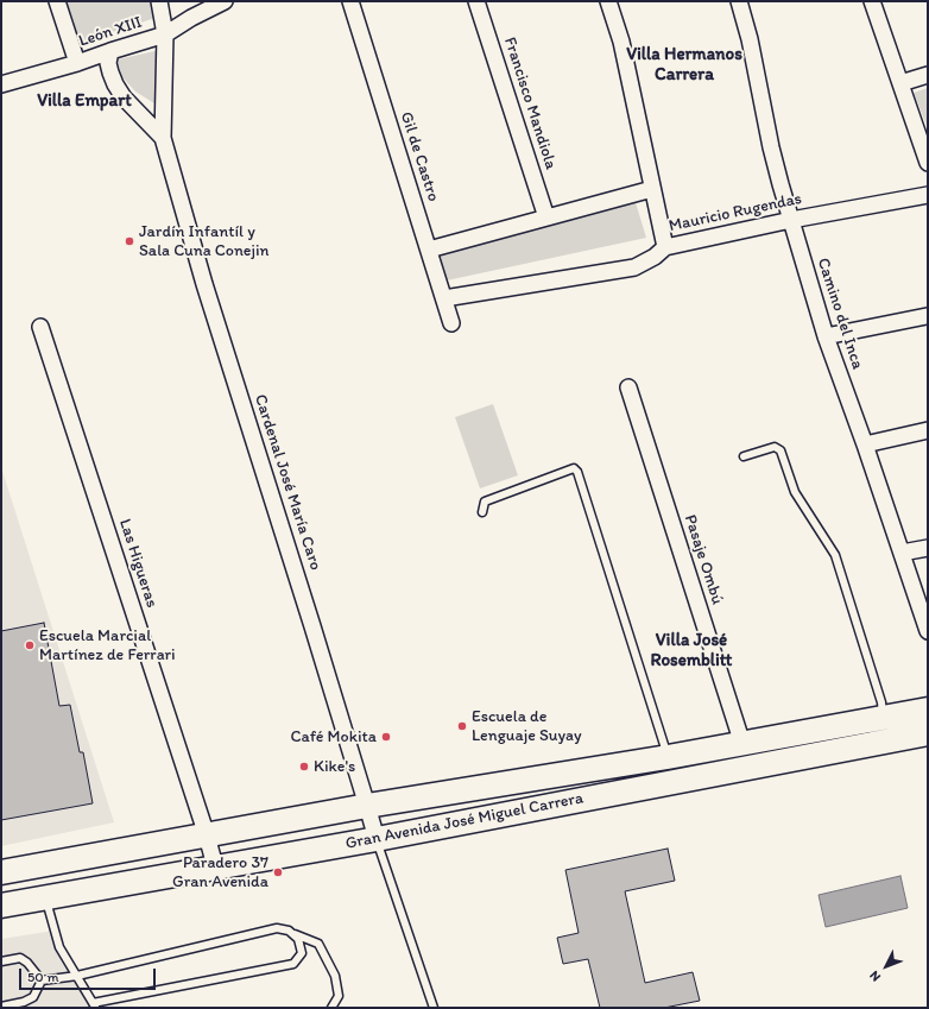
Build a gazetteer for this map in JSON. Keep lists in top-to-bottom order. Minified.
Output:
{"streets":{"main road":["Gran Avenida José Miguel Carrera"],"street":["León XIII","Francisco Mandiola","Gil de Castro","Mauricio Rugendas","Camino del Inca","Cardenal José María Caro","Pasaje Ombú","Las Higueras"]},"crossings":[["León XIII","Cardenal José María Caro"],["Gil de Castro","Mauricio Rugendas"],["Mauricio Rugendas","Camino del Inca"],["Cardenal José María Caro","Gran Avenida José Miguel Carrera"],["Pasaje Ombú","Gran Avenida José Miguel Carrera"],["Las Higueras","Gran Avenida José Miguel Carrera"]],"districts":["Villa Hermanos Carrera","Villa Empart","Villa José Rosemblitt"],"places":["Jardín Infantíl y Sala Cuna Conejin","Escuela Marcial Martínez de Ferrari","Escuela de Lenguaje Suyay","Café Mokita","Kike's","Paradero 37 Gran Avenida"],"scale_bar":"50 m","north":"bottom left"}
